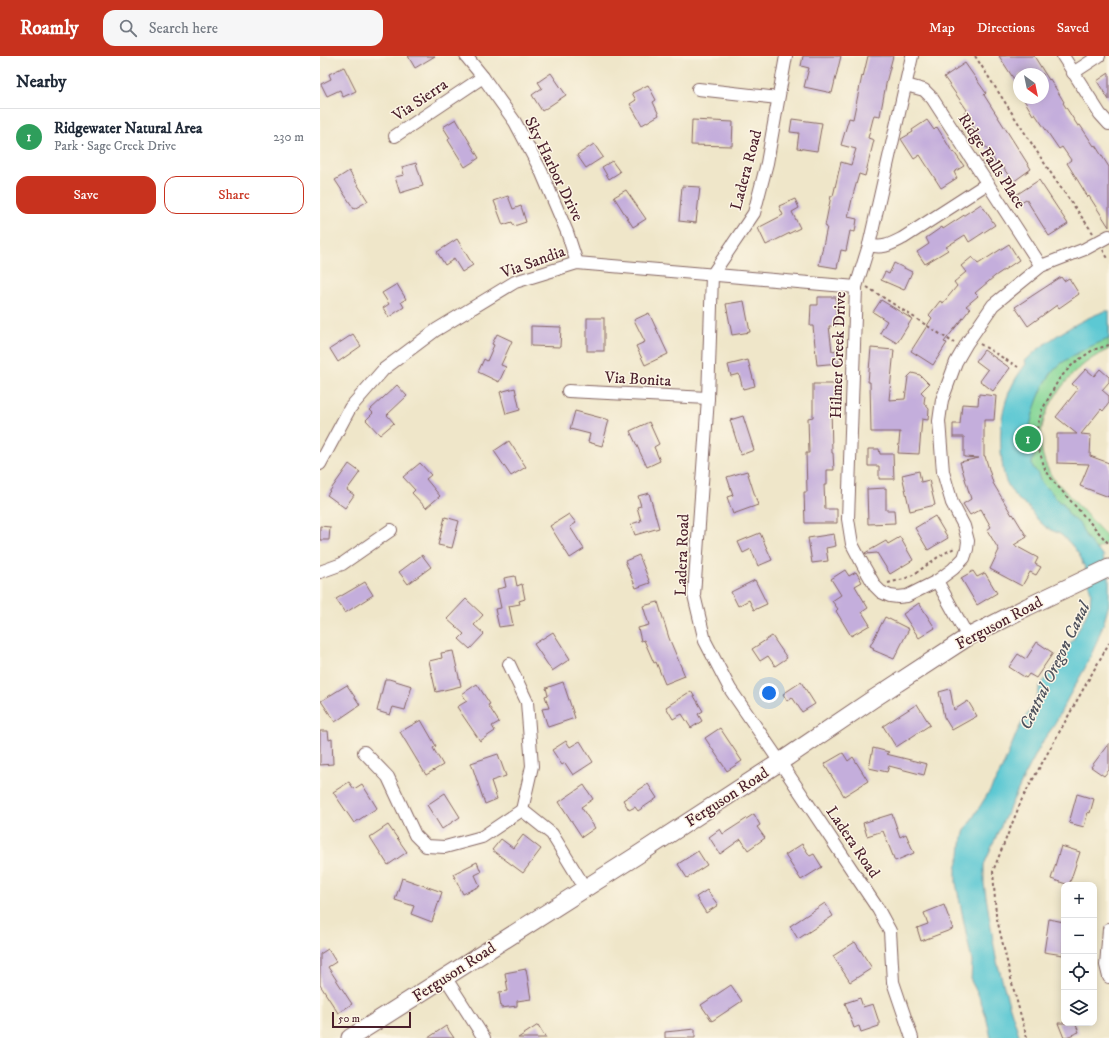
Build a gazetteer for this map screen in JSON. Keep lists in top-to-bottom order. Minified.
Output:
{"streets":{"street":["Via Sierra","Ridge Falls Place","Sky Harbor Drive","Ladera Road","Via Sandia","Hilmer Creek Drive","Via Bonita","Ferguson Road"]},"crossings":[["Via Sierra","Sky Harbor Drive"],["Ridge Falls Place","Hilmer Creek Drive"],["Sky Harbor Drive","Via Sandia"],["Ladera Road","Via Sandia"],["Ladera Road","Via Bonita"],["Ladera Road","Ferguson Road"],["Via Sandia","Hilmer Creek Drive"]],"water":["Central Oregon Canal"],"scale_bar":"50 m","north":"bottom right","page":{"header":"Roamly","search":"Search here","nav":["Map","Directions","Saved"],"heading":"Nearby","list":[{"mark":"1","name":"Ridgewater Natural Area","note":"Park · Sage Creek Drive","value":"230 m"}],"buttons":["Save","Share"],"pins":"1","map_buttons":["+","−"],"scale":"50 m"}}
